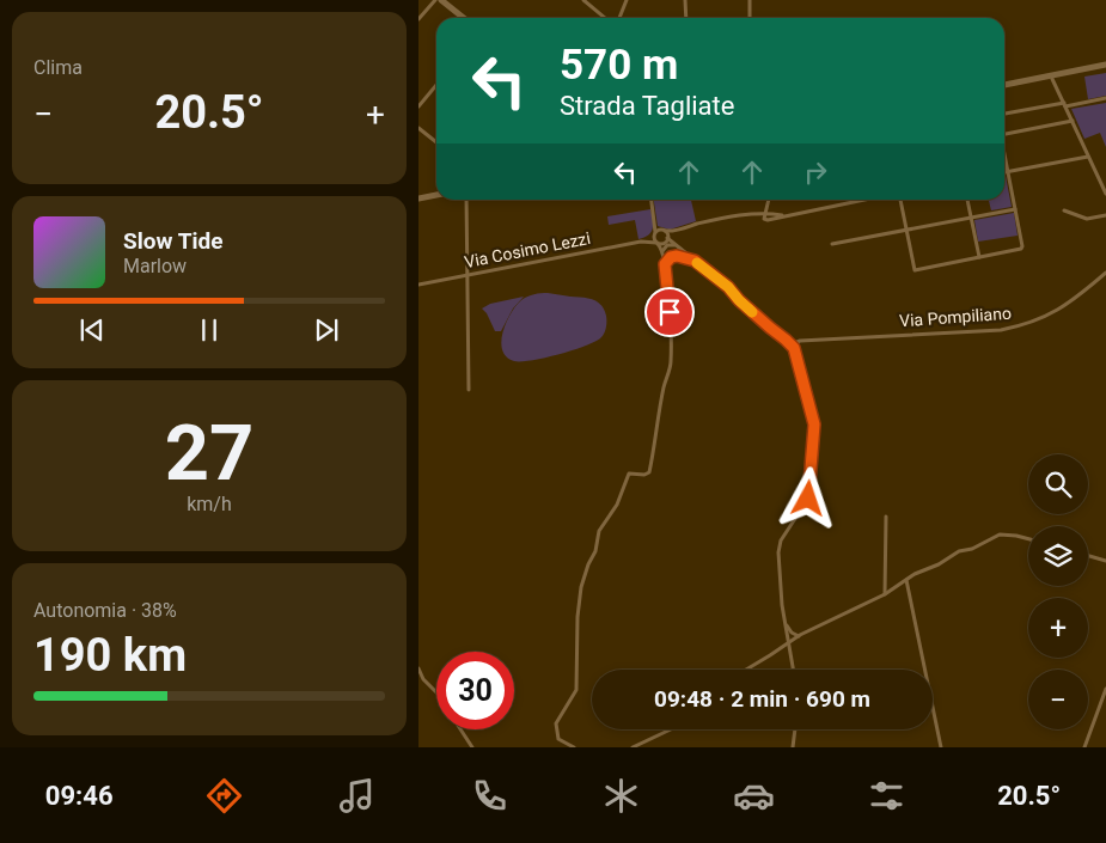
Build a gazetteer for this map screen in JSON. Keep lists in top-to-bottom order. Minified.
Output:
{"streets":{"street":["Via Cosimo Lezzi","Via Pompiliano"]},"page":{"tile":["Clima",["27","km/h"],["Autonomia · 38%","190 km"]],"turn":["570 m","Strada Tagliate"],"heat":["−","20.5°","+"],"song":["Slow Tide","Marlow"],"map_buttons":["+","−"],"limit":"30","trip":"09:48 · 2 min · 690 m","tabs":["09:46","20.5°"]}}
